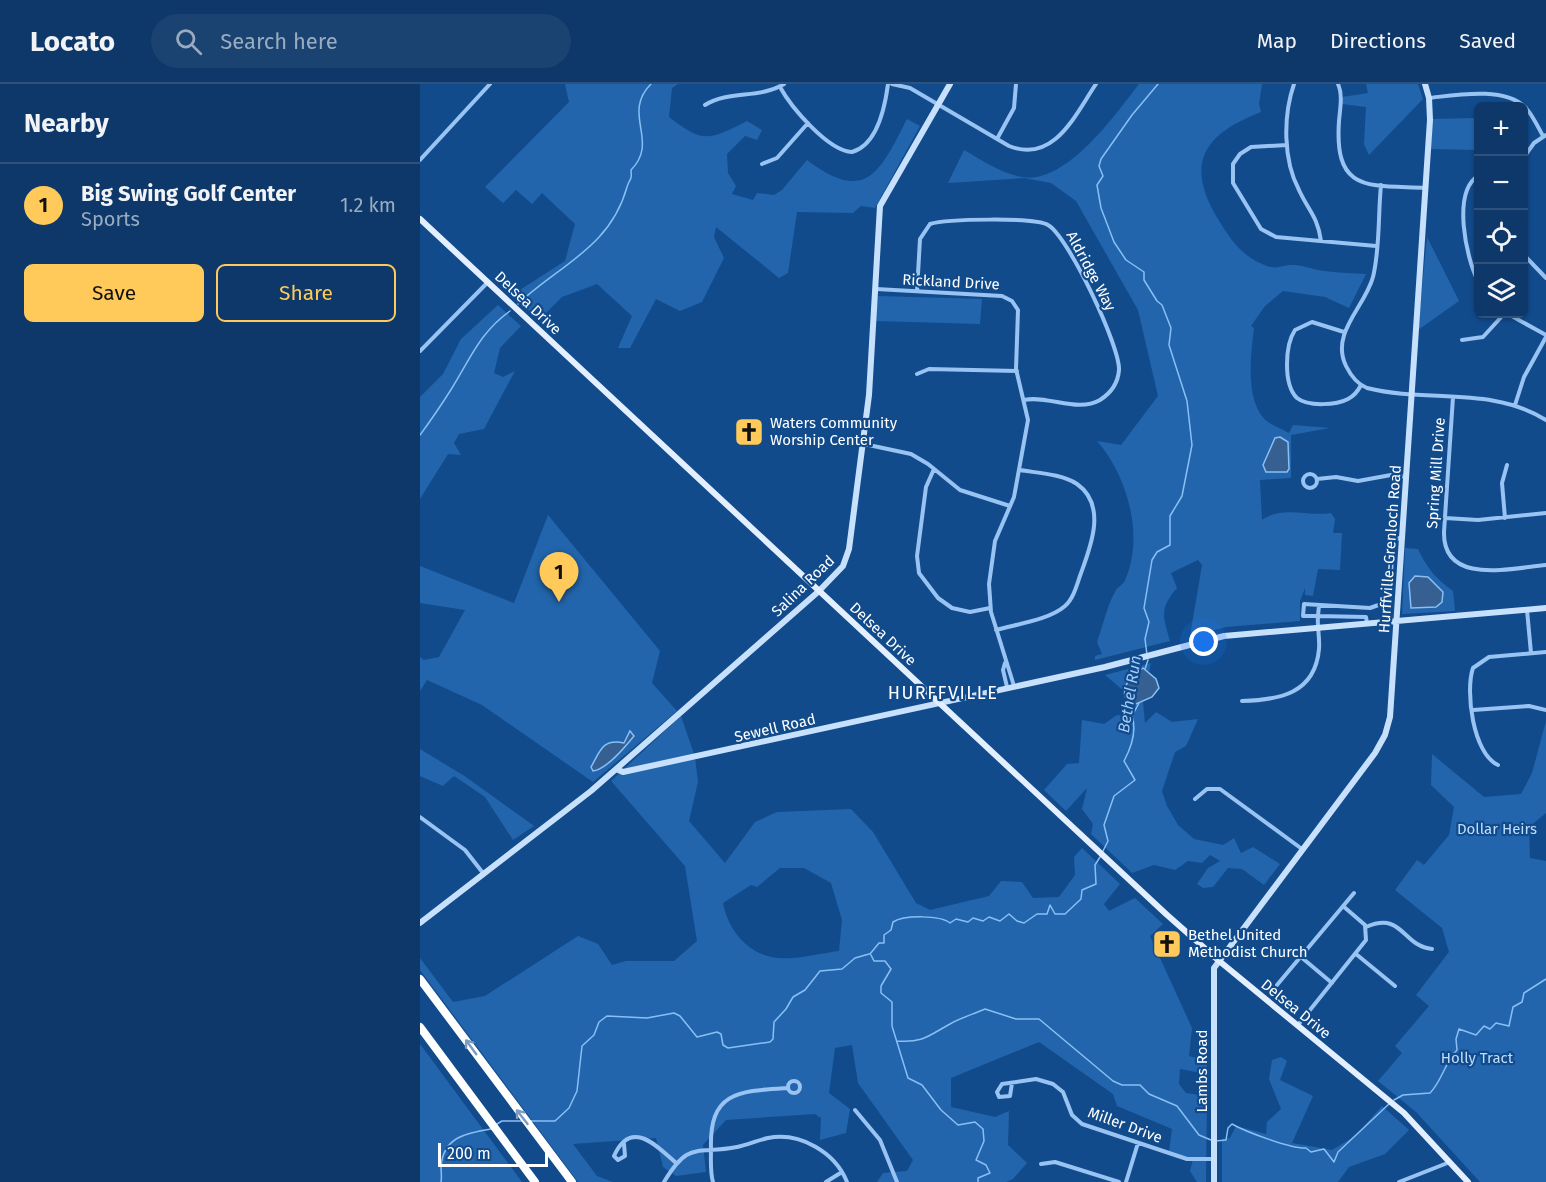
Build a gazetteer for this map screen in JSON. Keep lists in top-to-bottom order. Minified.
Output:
{"streets":{"main road":["Delsea Drive","Hurffville-Grenloch Road","Salina Road","Sewell Road","Lambs Road"],"street":["Aldridge Way","Rickland Drive","Spring Mill Drive","Miller Drive"]},"crossings":[["Aldridge Way","Rickland Drive"],["Rickland Drive","Salina Road"],["Rickland Drive","Sewell Road"],["Delsea Drive","Hurffville-Grenloch Road"],["Delsea Drive","Salina Road"],["Delsea Drive","Sewell Road"],["Delsea Drive","Lambs Road"],["Hurffville-Grenloch Road","Sewell Road"],["Hurffville-Grenloch Road","Lambs Road"],["Salina Road","Sewell Road"],["Lambs Road","Miller Drive"]],"districts":["HURFFVILLE"],"water":["Bethel Run"],"parks":["Dollar Heirs","Holly Tract"],"places":{"church":["Waters Community Worship Center","Bethel United Methodist Church"]},"scale_bar":"200 m","page":{"header":"Locato","search":"Search here","nav":["Map","Directions","Saved"],"heading":"Nearby","map_buttons":["+","−"],"list":[{"mark":"1","name":"Big Swing Golf Center","note":"Sports","value":"1.2 km"}],"buttons":["Save","Share"],"pins":"1","scale":"200 m"}}
